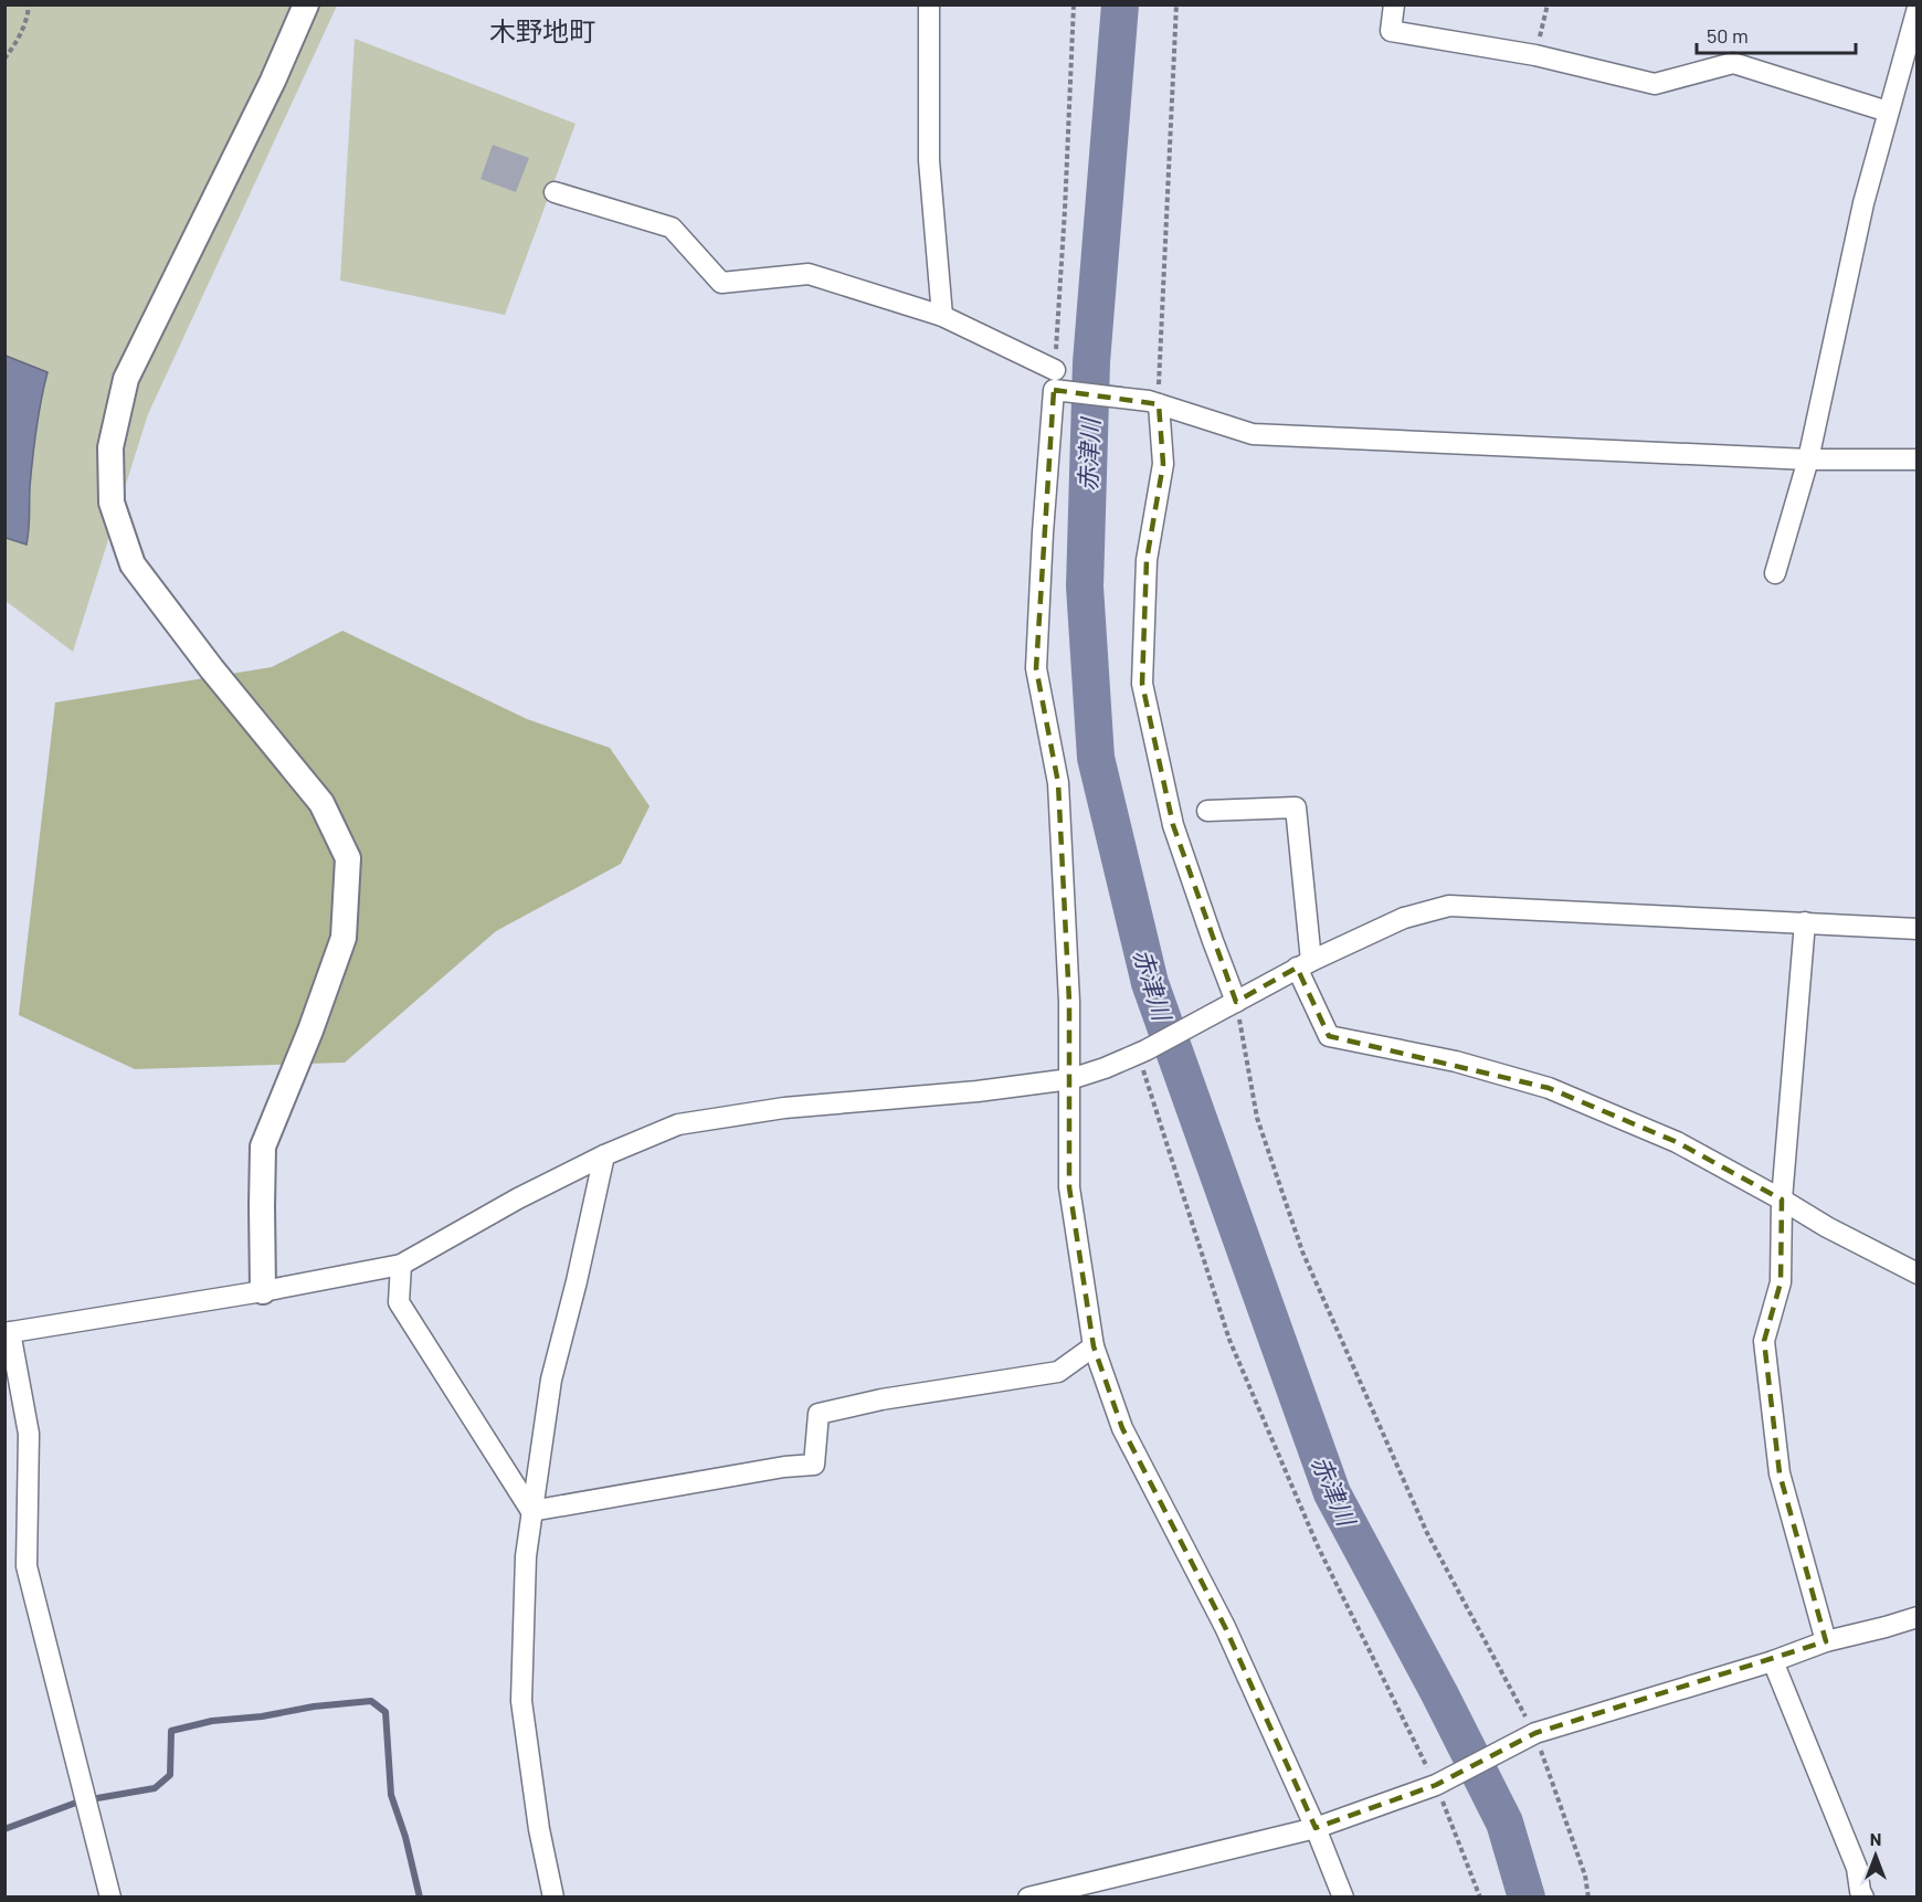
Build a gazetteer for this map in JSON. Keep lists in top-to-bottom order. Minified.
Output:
{"districts":["木野地町"],"water":["赤津川"],"scale_bar":"50 m","north":"top"}
